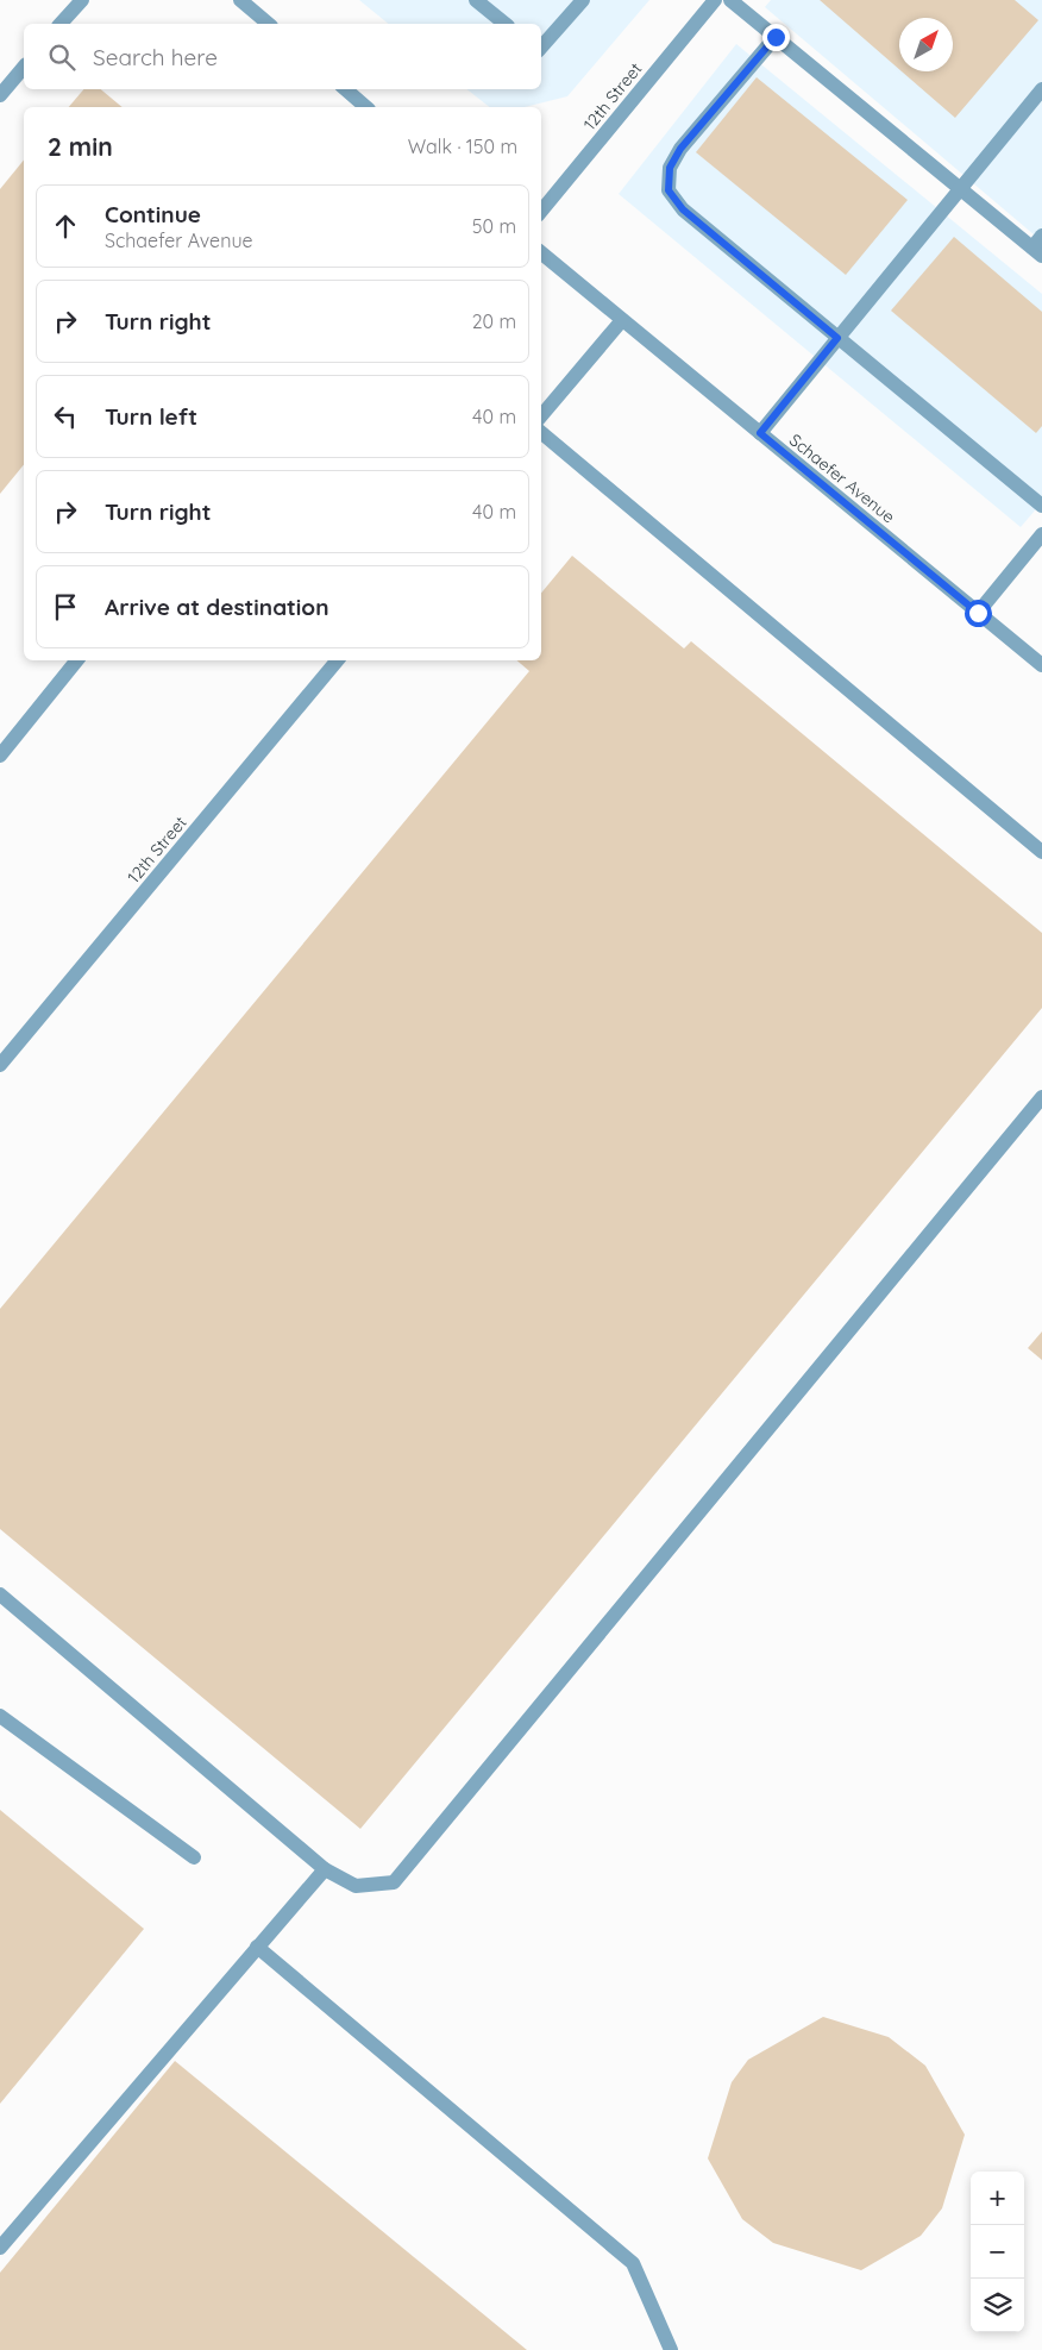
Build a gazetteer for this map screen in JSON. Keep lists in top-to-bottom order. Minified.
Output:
{"streets":{"street":["12th Street","Schaefer Avenue"]},"north":"top right","page":{"search":"Search here","heading":["2 min","Walk · 150 m"],"list":[["Continue","Schaefer Avenue","50 m"],["Turn right","20 m"],["Turn left","40 m"],["Turn right","40 m"],"Arrive at destination"],"map_buttons":["+","−"]}}
